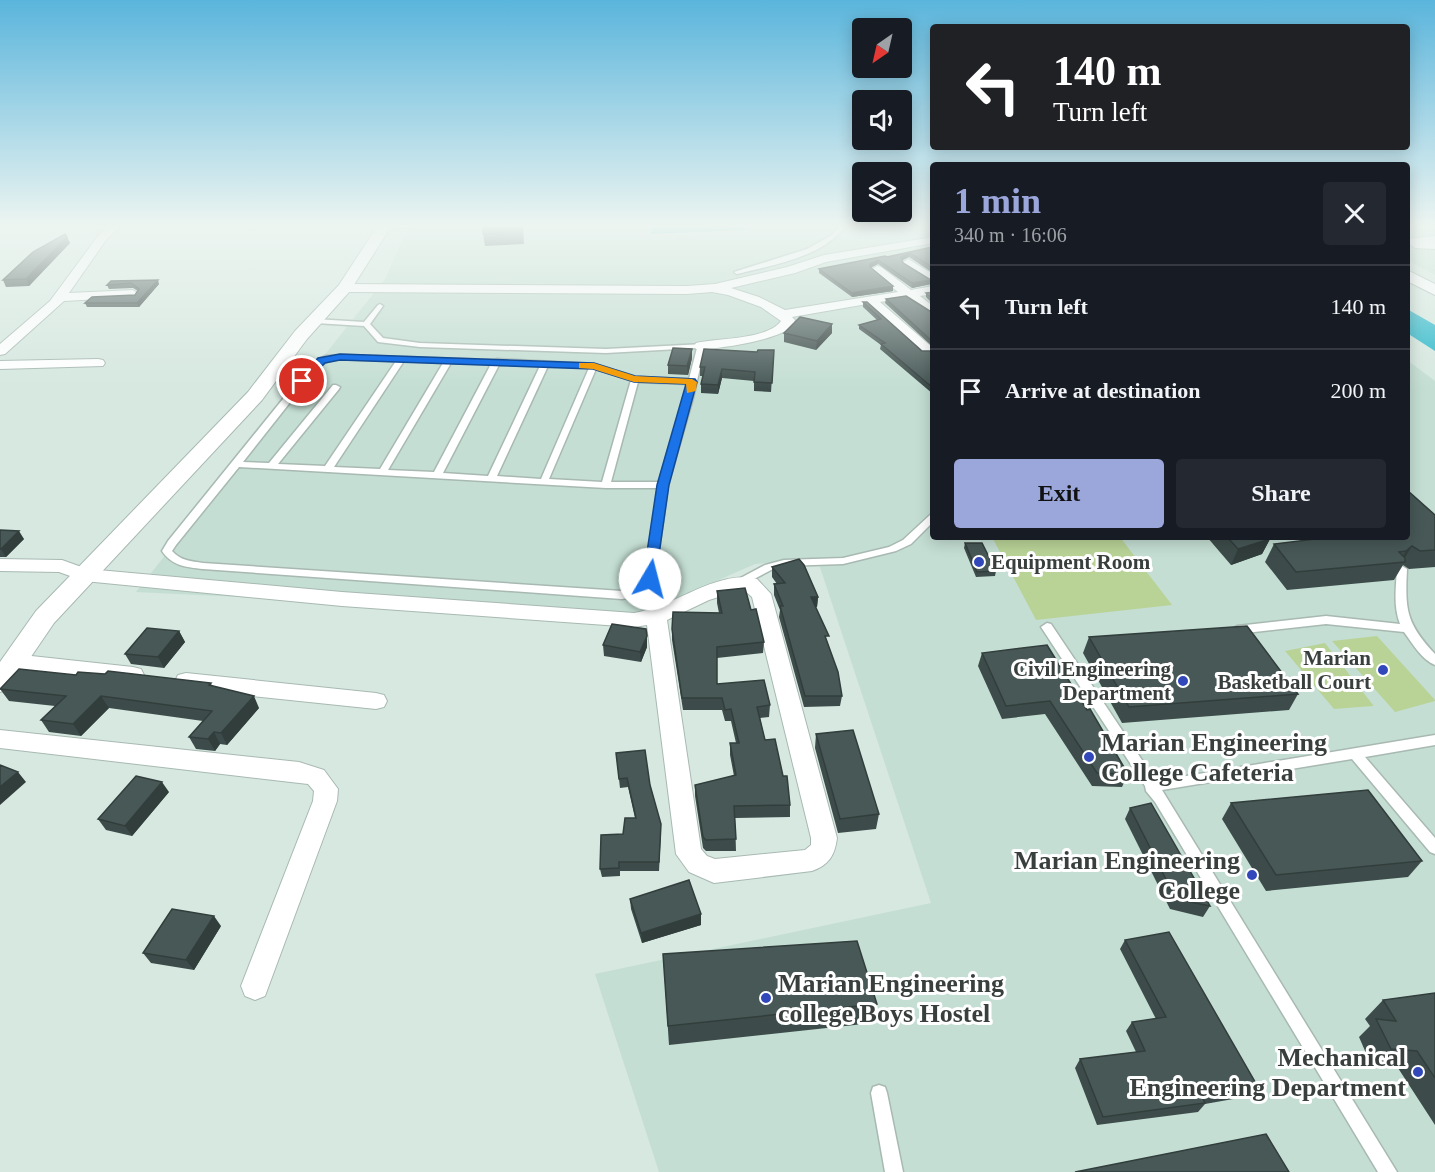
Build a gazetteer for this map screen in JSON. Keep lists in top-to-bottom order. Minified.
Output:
{"places":["Equipment Room","Marian Basketball Court","Civil Engineering Department","Marian Engineering College Cafeteria","Marian Engineering College","Marian Engineering college Boys Hostel","Mechanical Engineering Department"],"north":"bottom left","page":{"turn":["140 m","Turn left"],"heading":["1 min","340 m · 16:06"],"list":[{"name":"Turn left","value":"140 m"},{"name":"Arrive at destination","value":"200 m"}],"buttons":["Exit","Share"]}}
